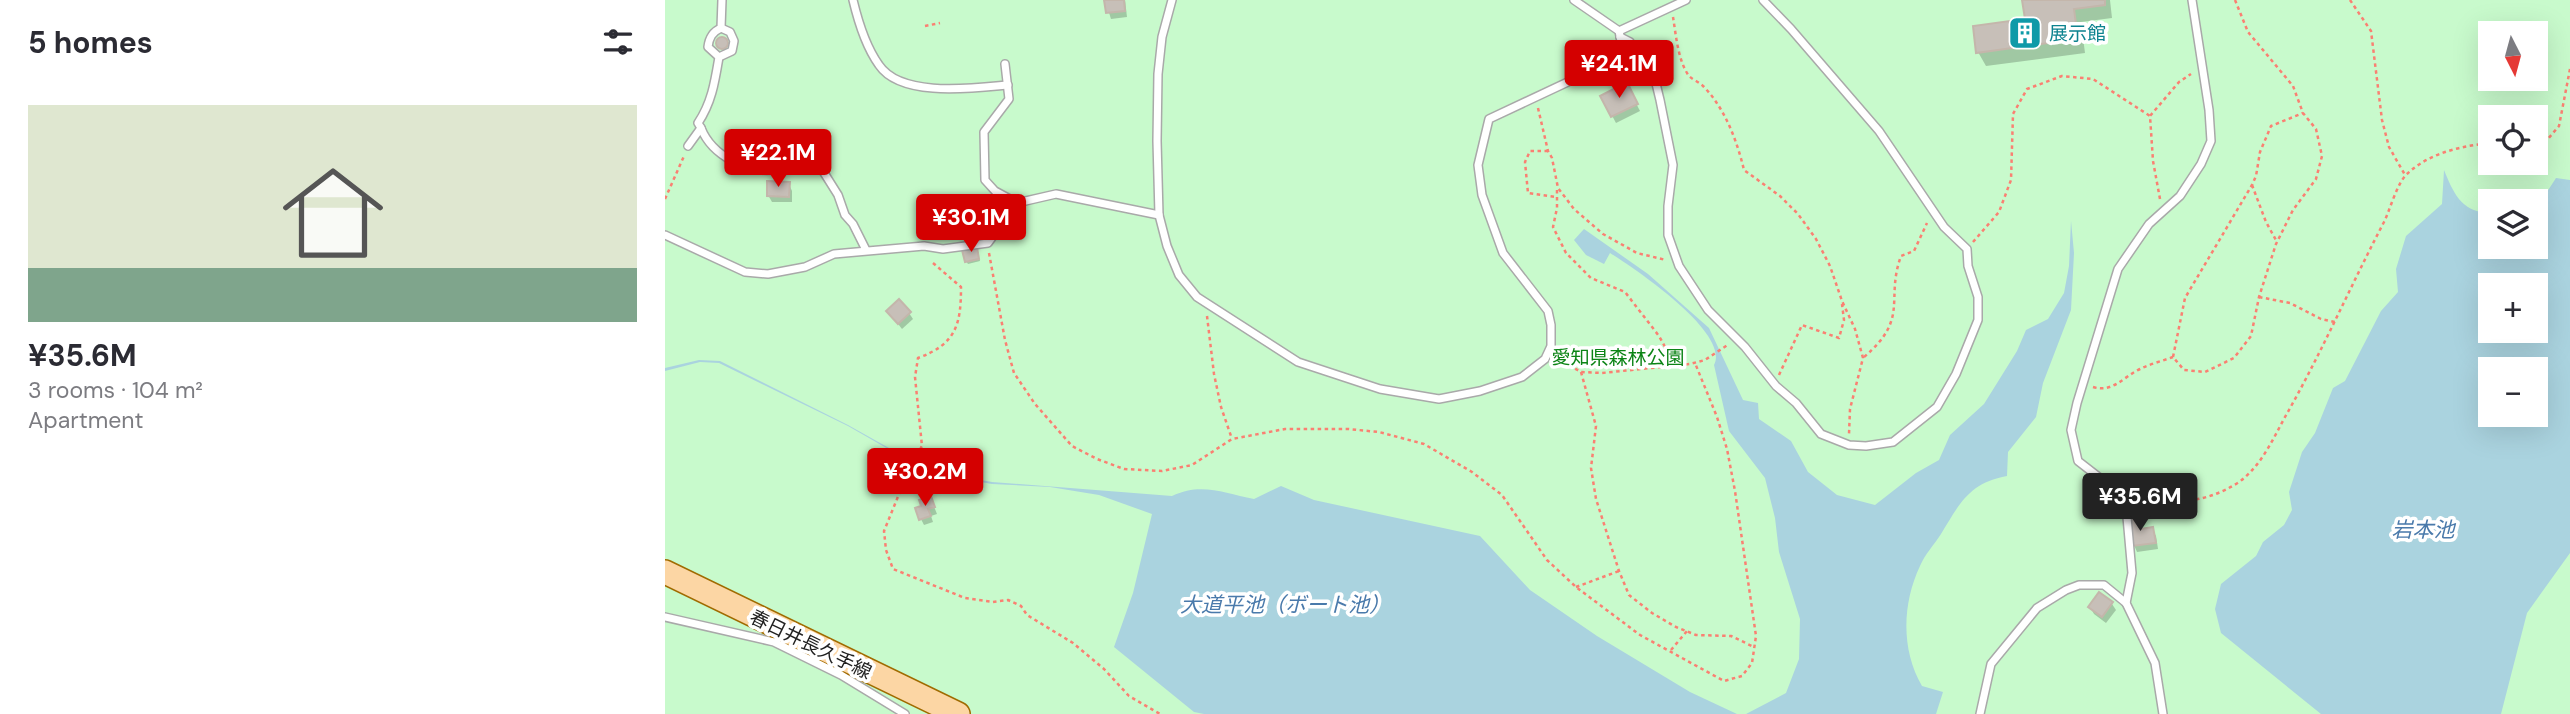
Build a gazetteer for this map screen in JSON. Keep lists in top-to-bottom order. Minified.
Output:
{"streets":{"main road":["春日井長久手線"]},"water":["岩本池","大道平池（ボート池）"],"parks":["愛知県森林公園"],"places":{"building":["展示館"]},"north":"bottom","page":{"heading":"5 homes","map_buttons":["+","−"],"price":["¥24.1M","¥22.1M","¥30.1M","¥30.2M","¥35.6M"],"list":[{"name":"¥35.6M","note":"3 rooms · 104 m² · Apartment"}]}}
